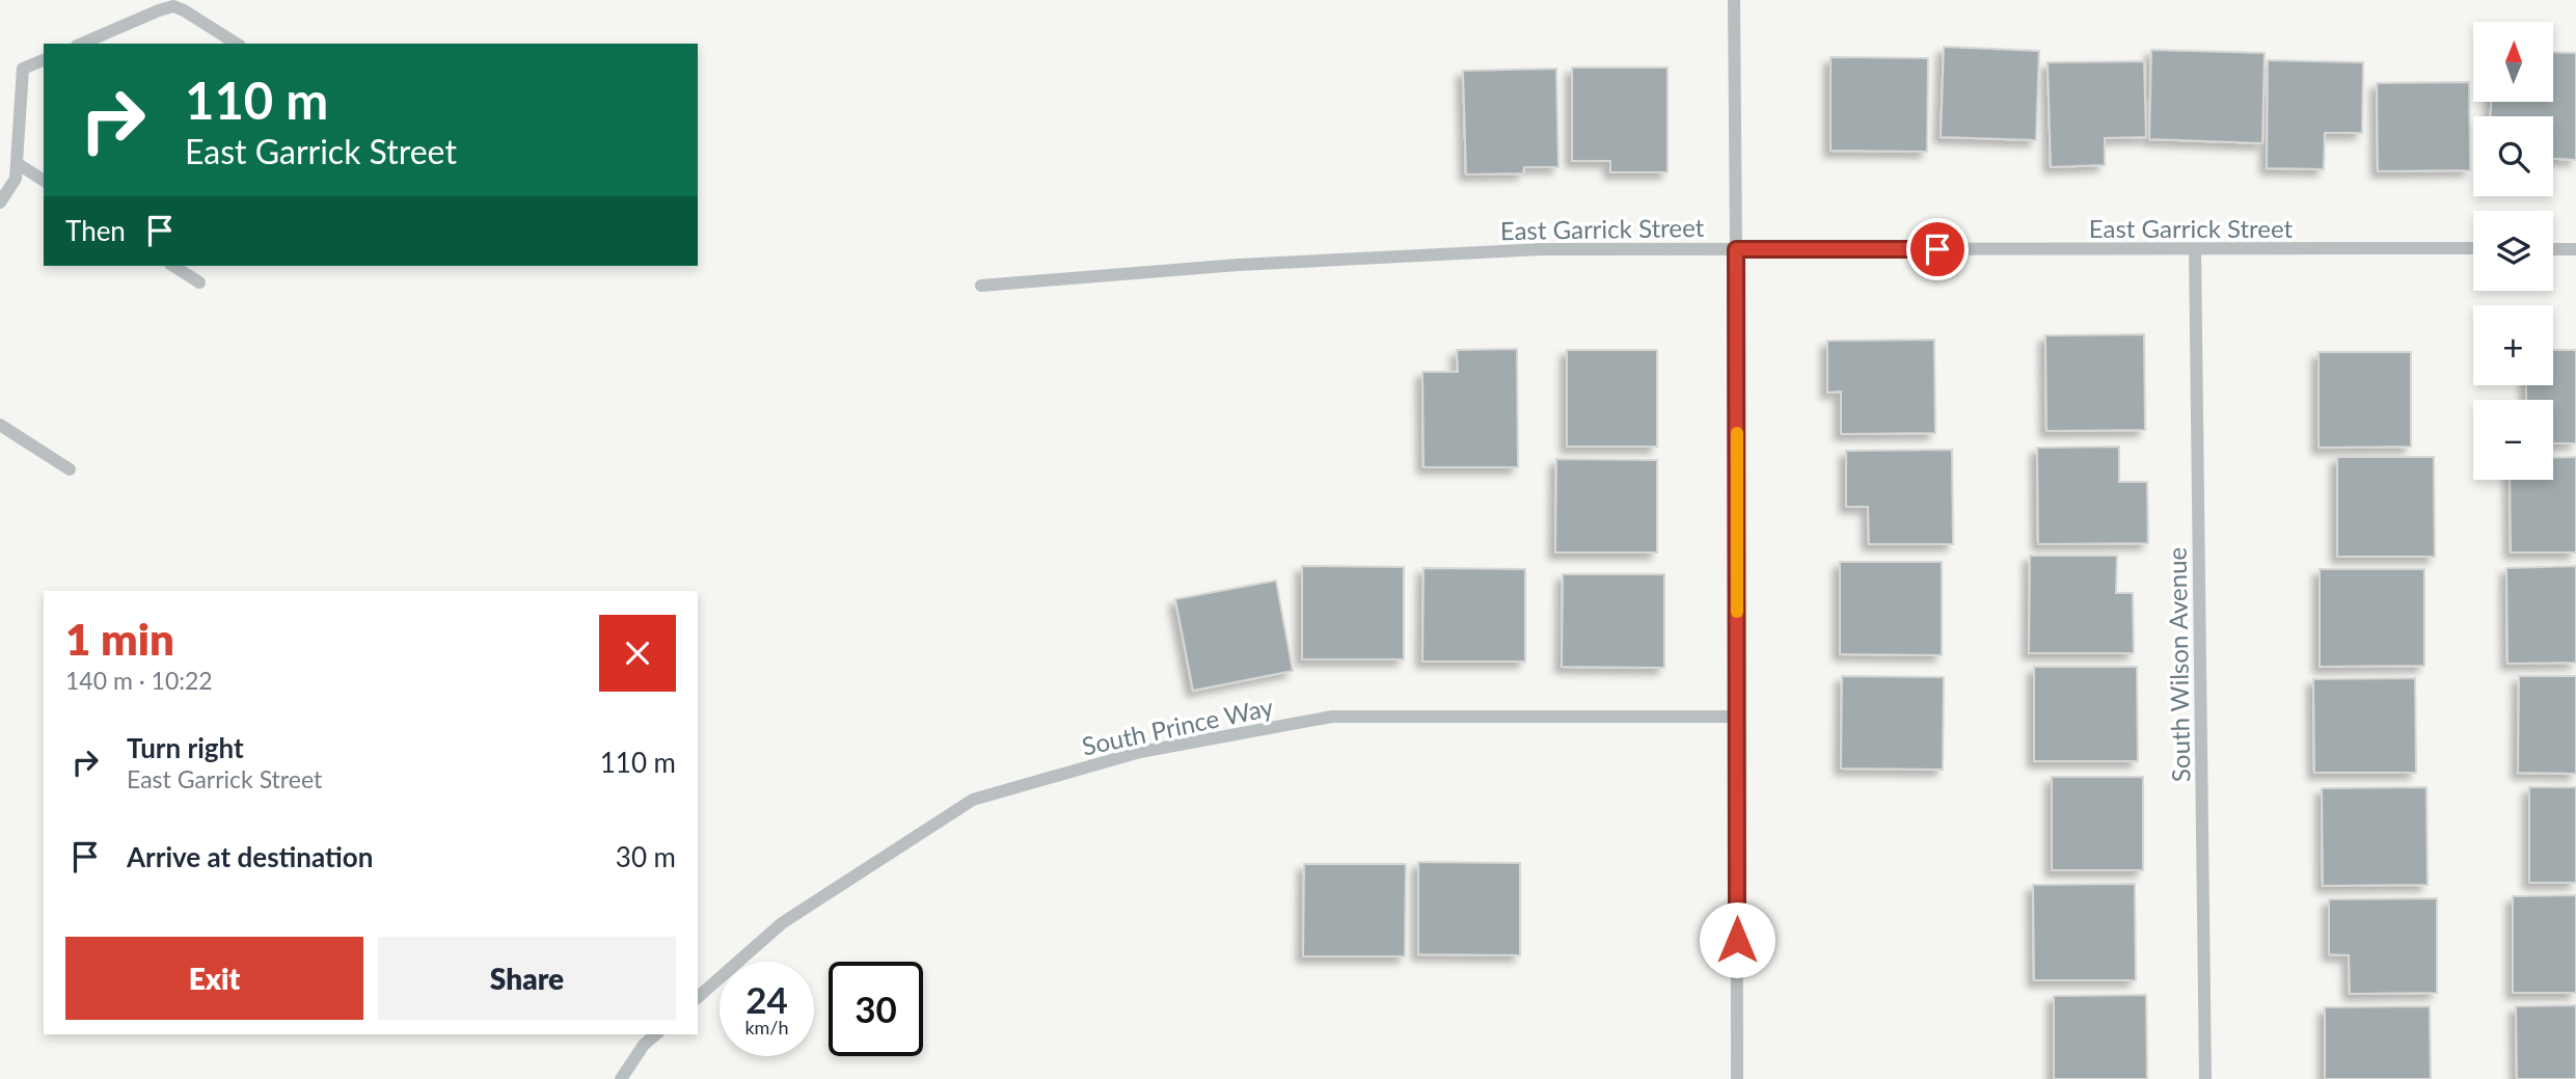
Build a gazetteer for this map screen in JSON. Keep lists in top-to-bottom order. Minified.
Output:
{"streets":{"street":["East Garrick Street","South Wilson Avenue","South Prince Way"]},"crossings":[["East Garrick Street","South Wilson Avenue"]],"north":"top","page":{"map_buttons":["+","−"],"turn":["110 m","East Garrick Street"],"then":"Then","heading":["1 min","140 m · 10:22"],"list":[{"name":"Turn right","note":"East Garrick Street","value":"110 m"},{"name":"Arrive at destination","value":"30 m"}],"buttons":["Exit","Share"],"speed":"24 km/h","limit":"30"}}
